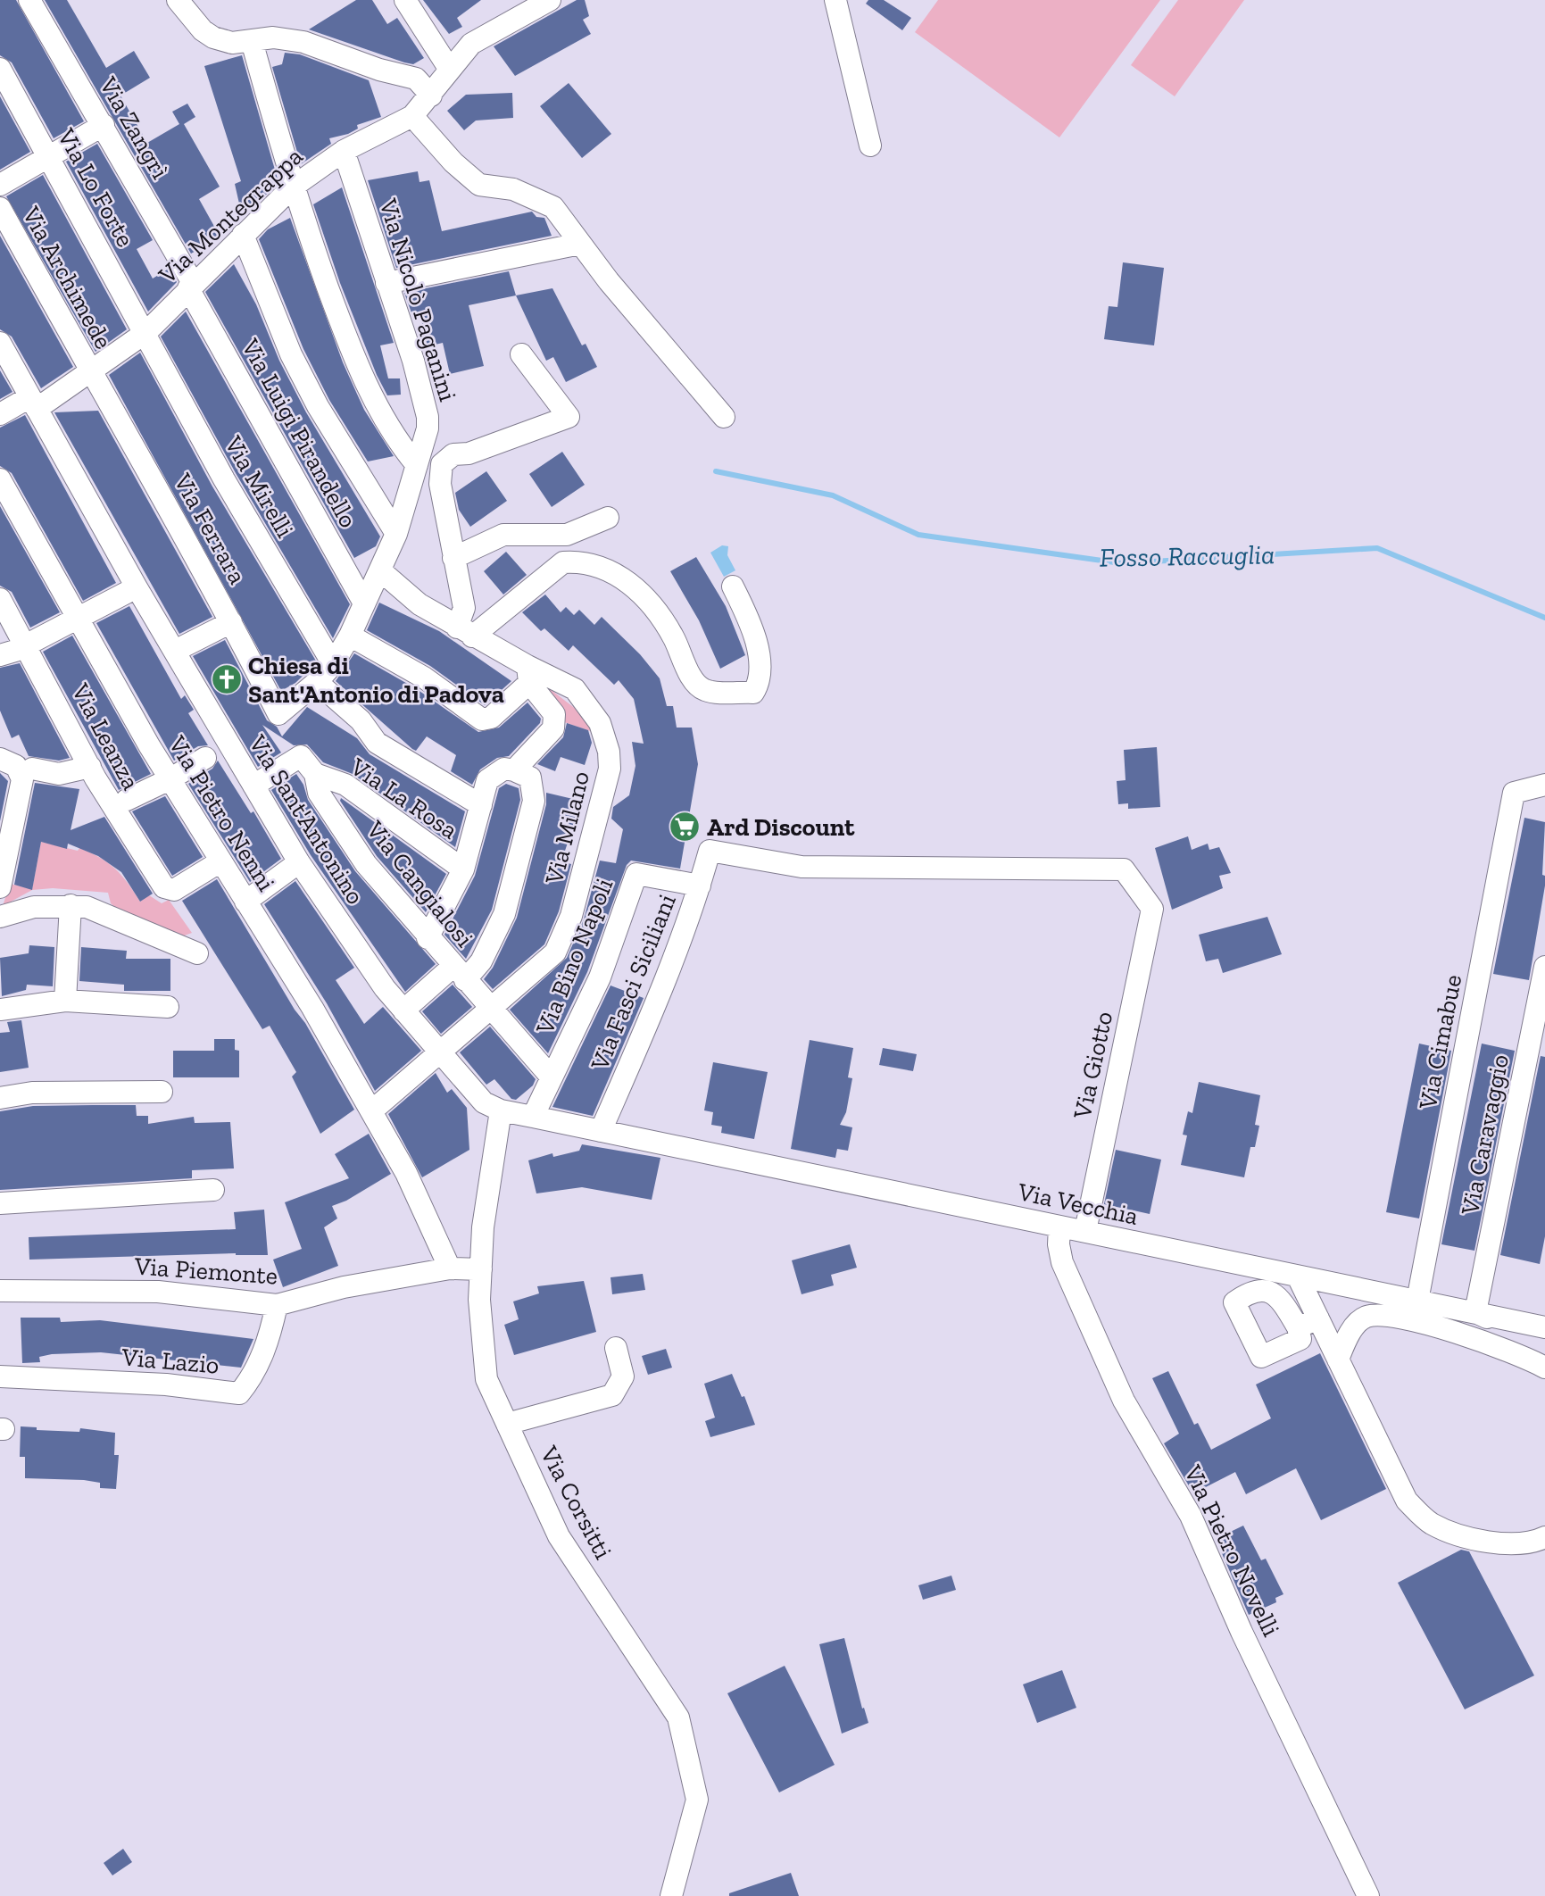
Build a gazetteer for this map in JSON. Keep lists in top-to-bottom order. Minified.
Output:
{"streets":{"street":["Via Zangrì","Via Lo Forte","Via Montegrappa","Via Archimede","Via Nicolò Paganini","Via Luigi Pirandello","Via Mirelli","Via Ferrara","Via Leanza","Via La Rosa","Via Pietro Nenni","Via Sant'Antonino","Via Milano","Via Cangialosi","Via Bino Napoli","Via Fasci Siciliani","Via Cimabue","Via Giotto","Via Caravaggio","Via Vecchia","Via Piemonte","Via Lazio","Via Corsitti","Via Pietro Novelli"]},"crossings":[["Via Zangrì","Via Montegrappa"],["Via Zangrì","Via Luigi Pirandello"],["Via Lo Forte","Via Montegrappa"],["Via Lo Forte","Via Mirelli"],["Via Montegrappa","Via Archimede"],["Via Montegrappa","Via Nicolò Paganini"],["Via Montegrappa","Via Luigi Pirandello"],["Via Montegrappa","Via Mirelli"],["Via Montegrappa","Via Ferrara"],["Via Montegrappa","Via Sant'Antonino"],["Via Archimede","Via Ferrara"],["Via Nicolò Paganini","Via Luigi Pirandello"],["Via Nicolò Paganini","Via Mirelli"],["Via Nicolò Paganini","Via Ferrara"],["Via Nicolò Paganini","Via Milano"],["Via Leanza","Via Pietro Nenni"],["Via La Rosa","Via Cangialosi"],["Via Pietro Nenni","Via Milano"],["Via Pietro Nenni","Via Piemonte"],["Via Sant'Antonino","Via Milano"],["Via Sant'Antonino","Via Bino Napoli"],["Via Sant'Antonino","Via Fasci Siciliani"],["Via Sant'Antonino","Via Vecchia"],["Via Sant'Antonino","Via Corsitti"],["Via Milano","Via Cangialosi"],["Via Cangialosi","Via Bino Napoli"],["Via Bino Napoli","Via Fasci Siciliani"],["Via Fasci Siciliani","Via Giotto"],["Via Fasci Siciliani","Via Vecchia"],["Via Cimabue","Via Vecchia"],["Via Giotto","Via Vecchia"],["Via Caravaggio","Via Vecchia"],["Via Vecchia","Via Pietro Novelli"],["Via Piemonte","Via Lazio"],["Via Piemonte","Via Corsitti"]],"water":["Fosso Raccuglia"],"places":{"church":["Chiesa di Sant'Antonio di Padova"],"supermarket":["Ard Discount"]}}
